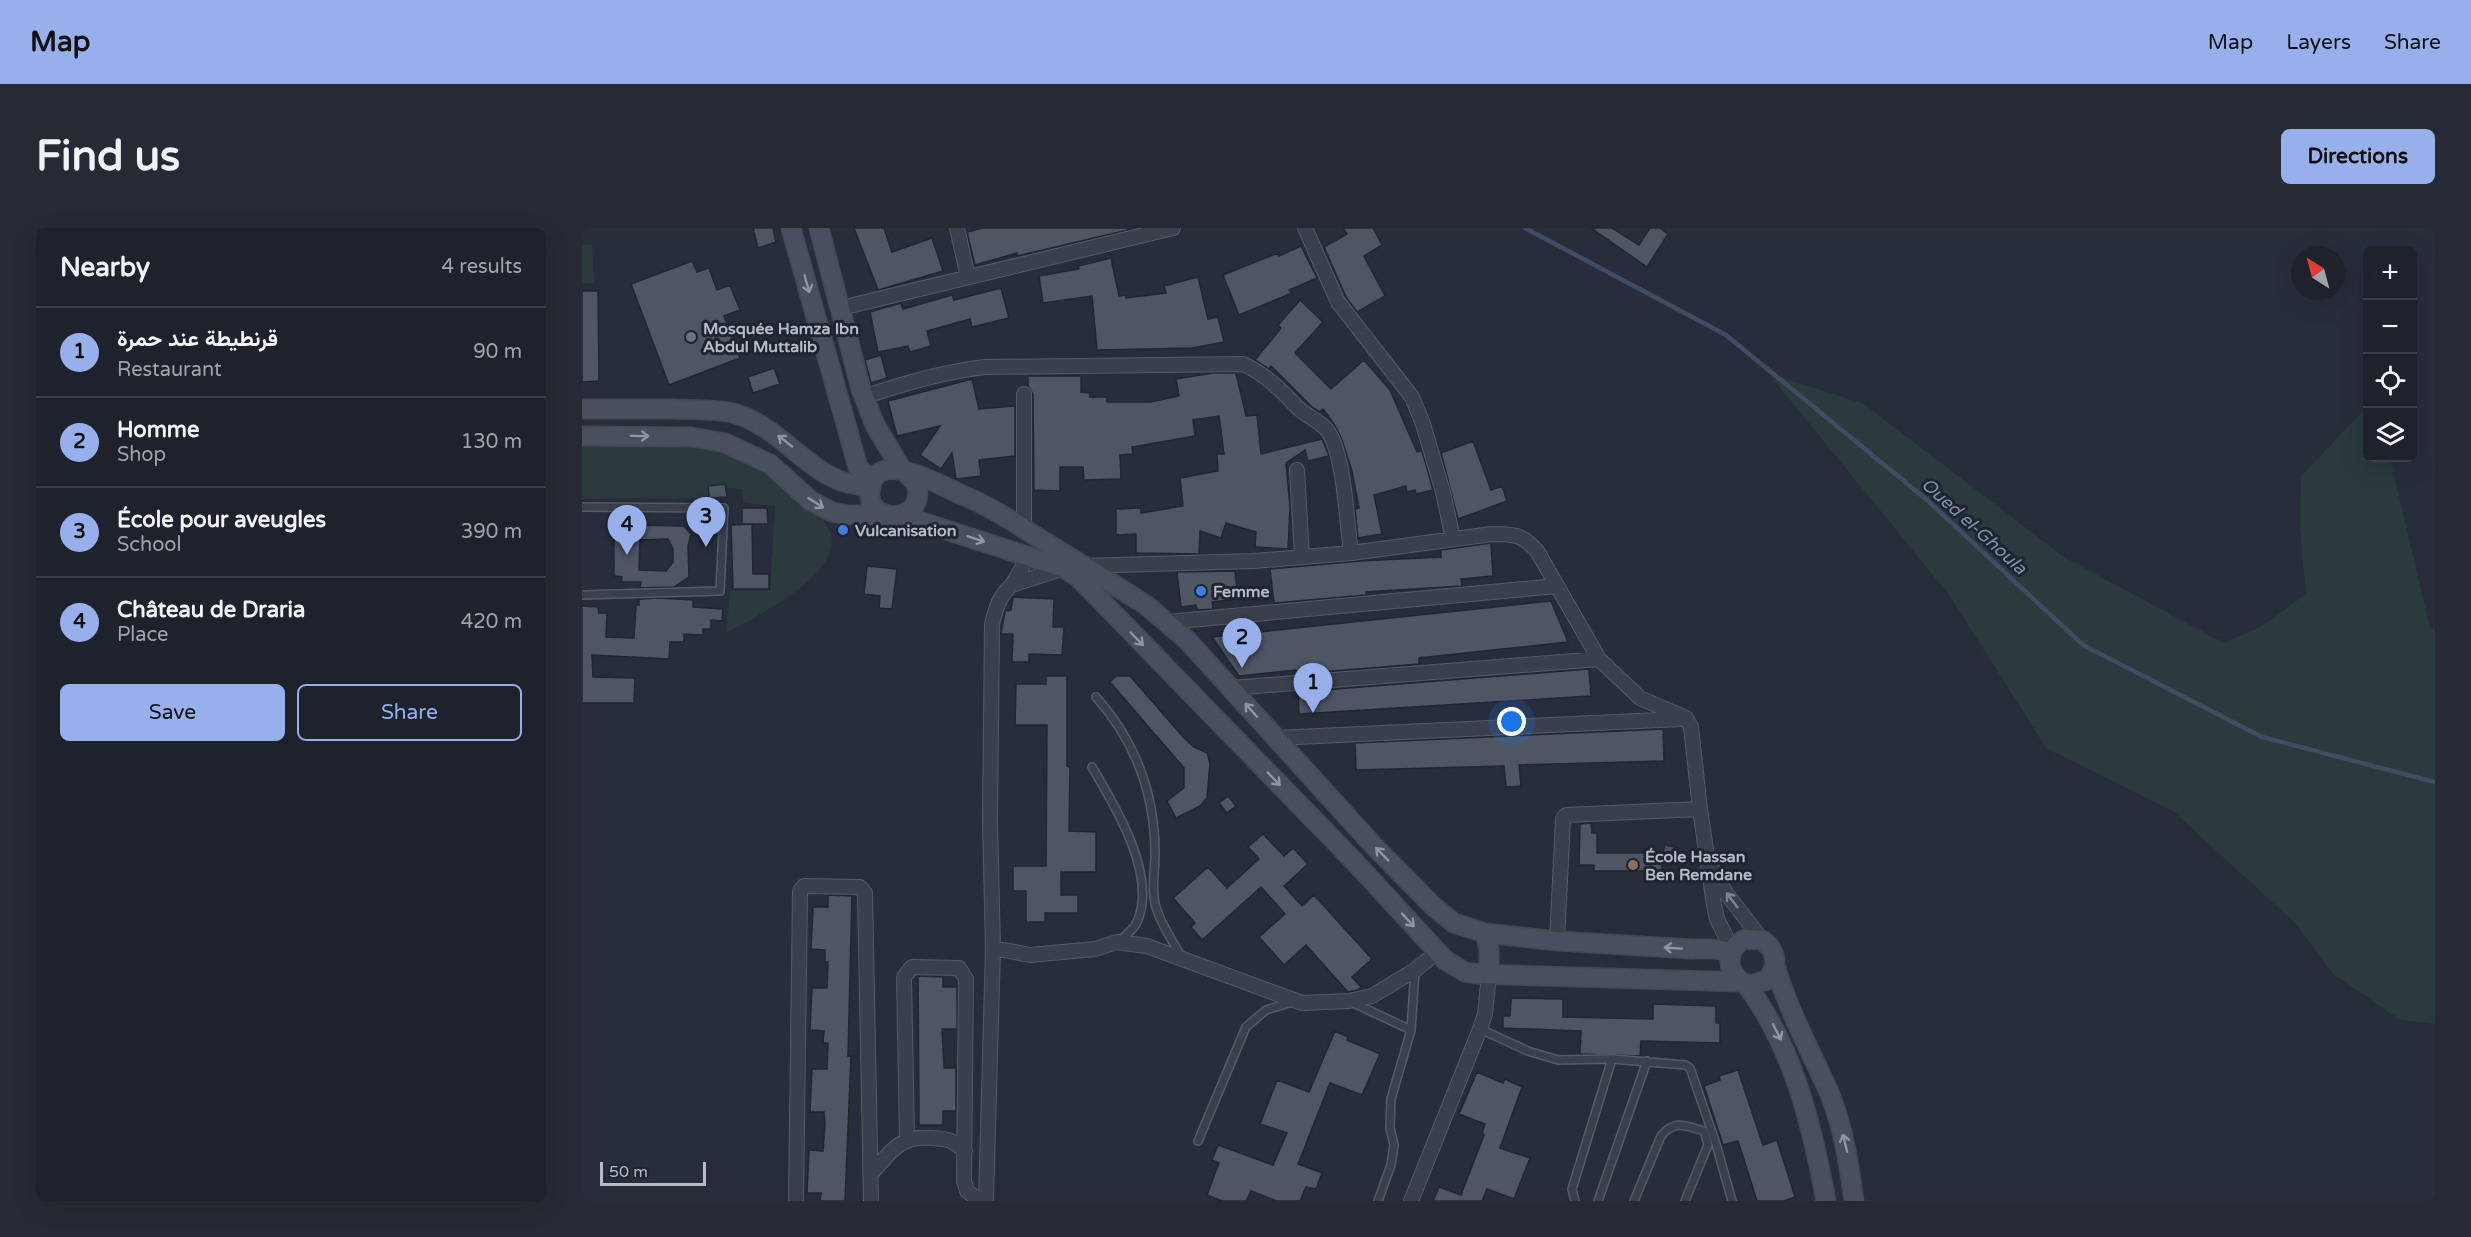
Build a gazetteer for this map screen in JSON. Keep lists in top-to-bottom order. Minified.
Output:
{"water":["Oued el-Ghoula"],"places":["Mosquée Hamza Ibn Abdul Muttalib","Vulcanisation","Femme","École Hassan Ben Remdane"],"scale_bar":"50 m","north":"top left","page":{"header":"Map","nav":["Map","Layers","Share"],"buttons":["Directions",["Save","Share"]],"title":"Find us","heading":["Nearby","4 results"],"map_buttons":["+","−"],"list":[{"mark":"1","name":"قرنطيطة عند حمرة","note":"Restaurant","value":"90 m"},{"mark":"2","name":"Homme","note":"Shop","value":"130 m"},{"mark":"3","name":"École pour aveugles","note":"School","value":"390 m"},{"mark":"4","name":"Château de Draria","note":"Place","value":"420 m"}],"pins":["3","4","2","1"],"scale":"50 m"}}
